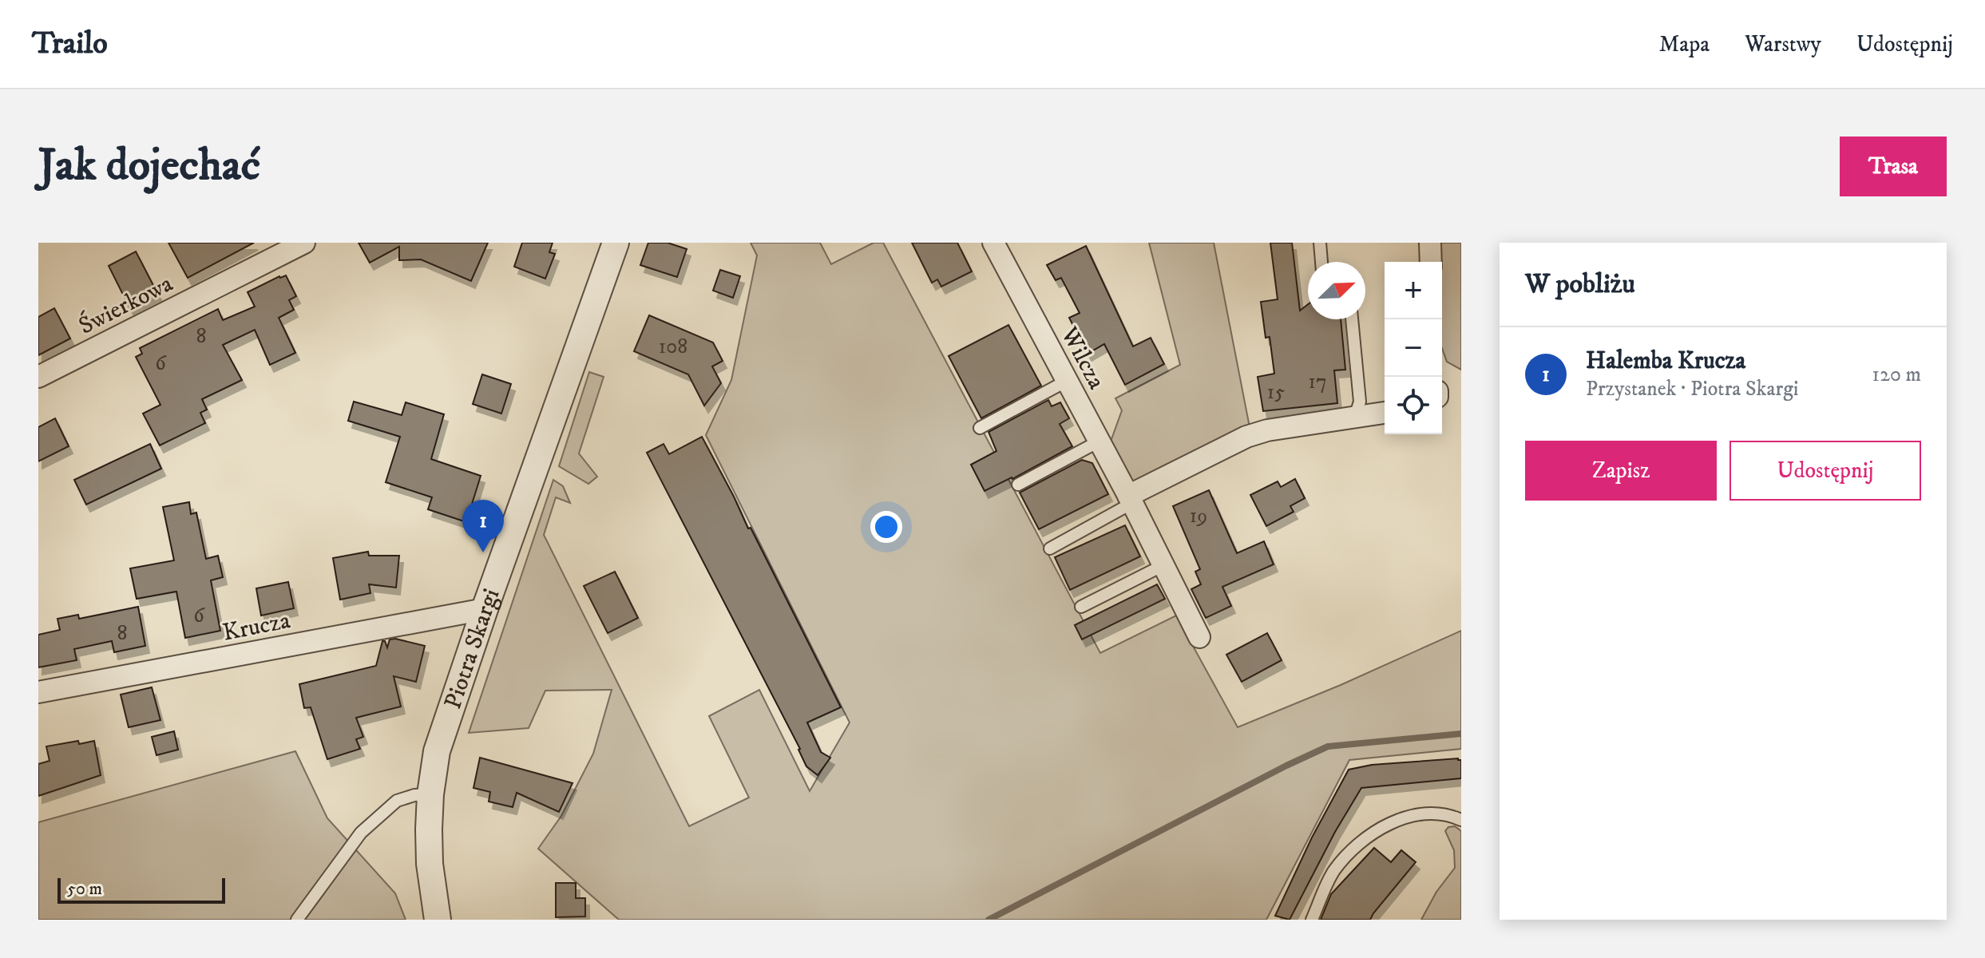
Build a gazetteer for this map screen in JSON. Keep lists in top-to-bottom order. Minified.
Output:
{"streets":{"street":["Świerkowa","Wilcza","Krucza","Piotra Skargi"]},"crossings":[["Krucza","Piotra Skargi"]],"house_numbers":["8","108","6","17","15","19","6","8"],"scale_bar":"50 m","north":"top right","page":{"header":"Trailo","nav":["Mapa","Warstwy","Udostępnij"],"buttons":["Trasa",["Zapisz","Udostępnij"]],"title":"Jak dojechać","heading":"W pobliżu","map_buttons":["+","−"],"list":[{"mark":"1","name":"Halemba Krucza","note":"Przystanek · Piotra Skargi","value":"120 m"}],"pins":"1","scale":"50 m"}}
